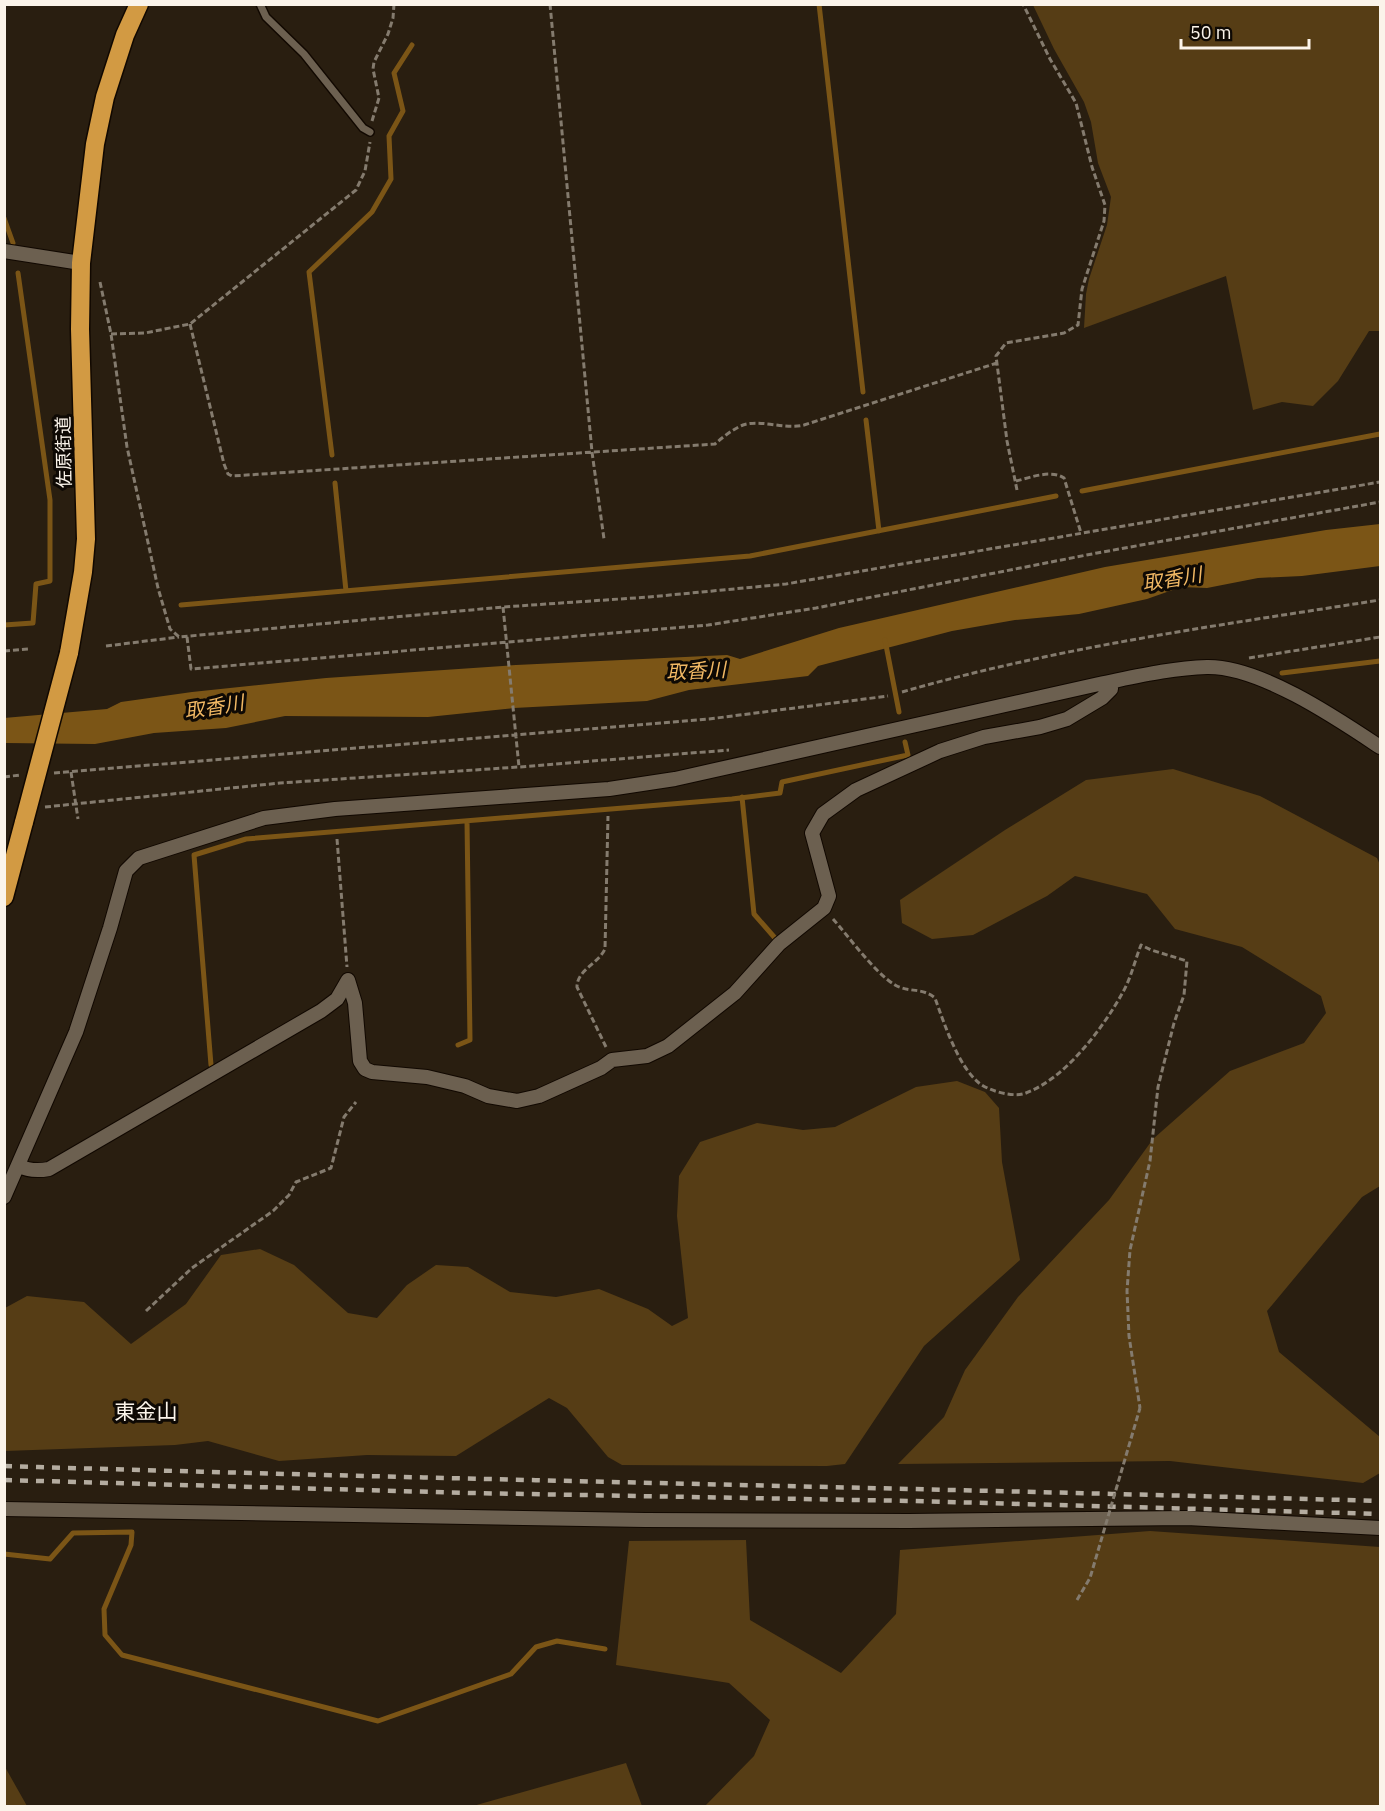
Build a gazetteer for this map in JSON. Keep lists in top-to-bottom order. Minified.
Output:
{"streets":{"highway":["佐原街道"]},"districts":["東金山"],"water":["取香川"],"scale_bar":"50 m"}
